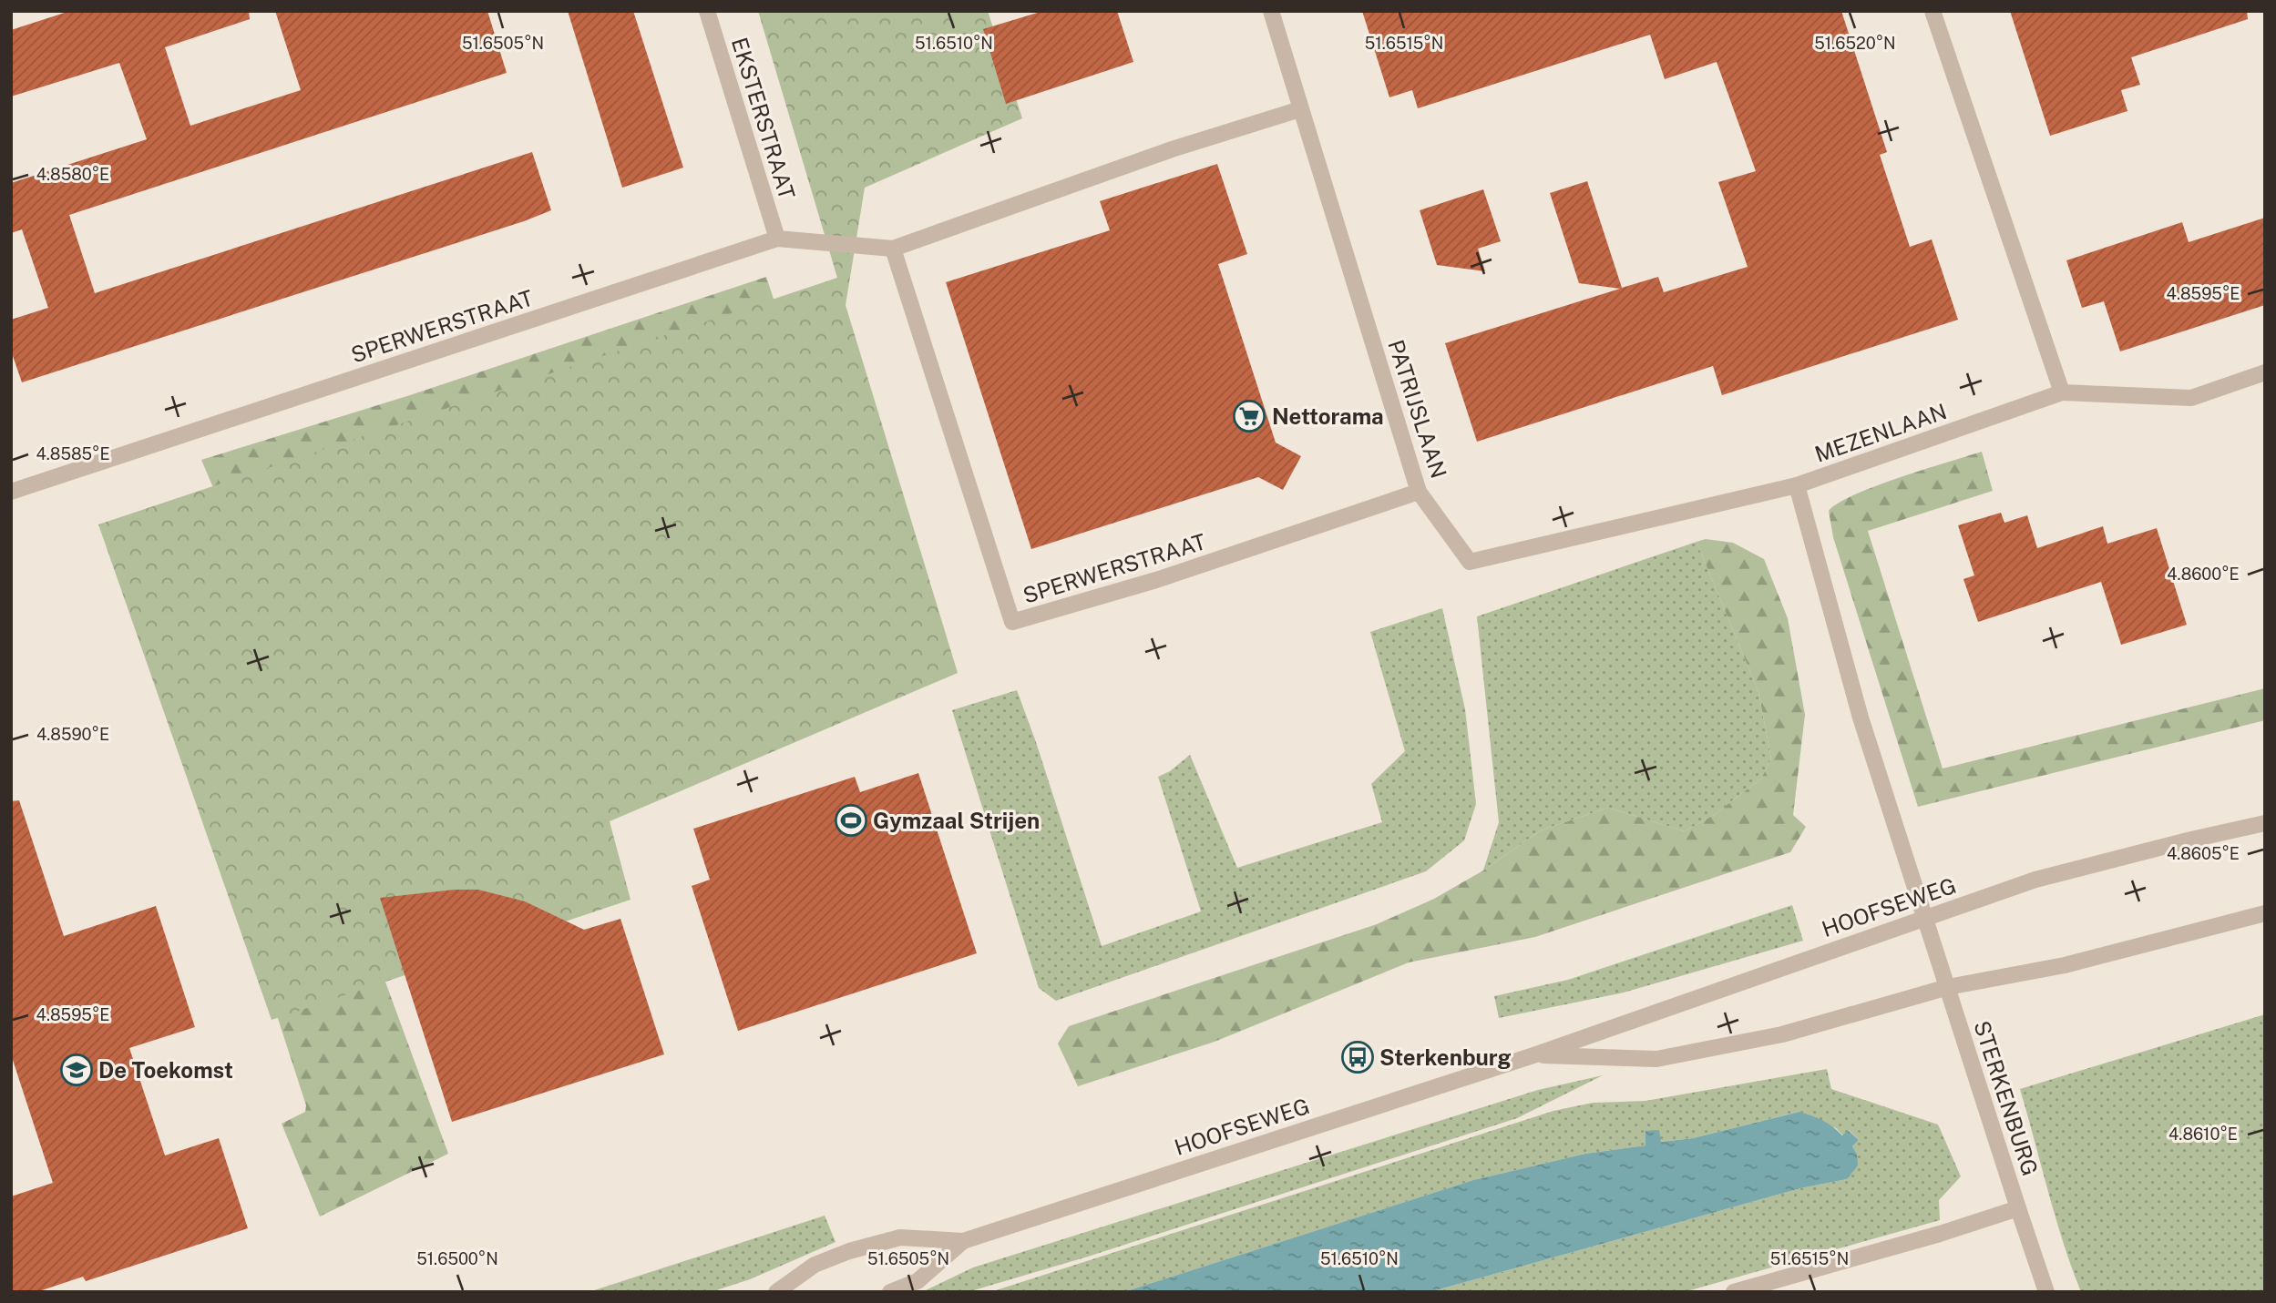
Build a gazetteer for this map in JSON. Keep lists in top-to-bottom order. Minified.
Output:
{"streets":{"street":["EKSTERSTRAAT","SPERWERSTRAAT","PATRIJSLAAN","MEZENLAAN","HOOFSEWEG","STERKENBURG"]},"crossings":[["EKSTERSTRAAT","SPERWERSTRAAT"],["SPERWERSTRAAT","PATRIJSLAAN"],["PATRIJSLAAN","MEZENLAAN"],["MEZENLAAN","HOOFSEWEG"],["MEZENLAAN","STERKENBURG"],["HOOFSEWEG","STERKENBURG"]],"places":{"supermarket":["Nettorama"],"sports":["Gymzaal Strijen"],"bus stop":["Sterkenburg"],"school or university":["De Toekomst"]},"coordinates":["51.6505°N","51.6510°N","51.6515°N","51.6520°N","4.8580°E","4.8595°E","4.8585°E","4.8600°E","4.8590°E","4.8605°E","4.8610°E","51.6500°N"]}
